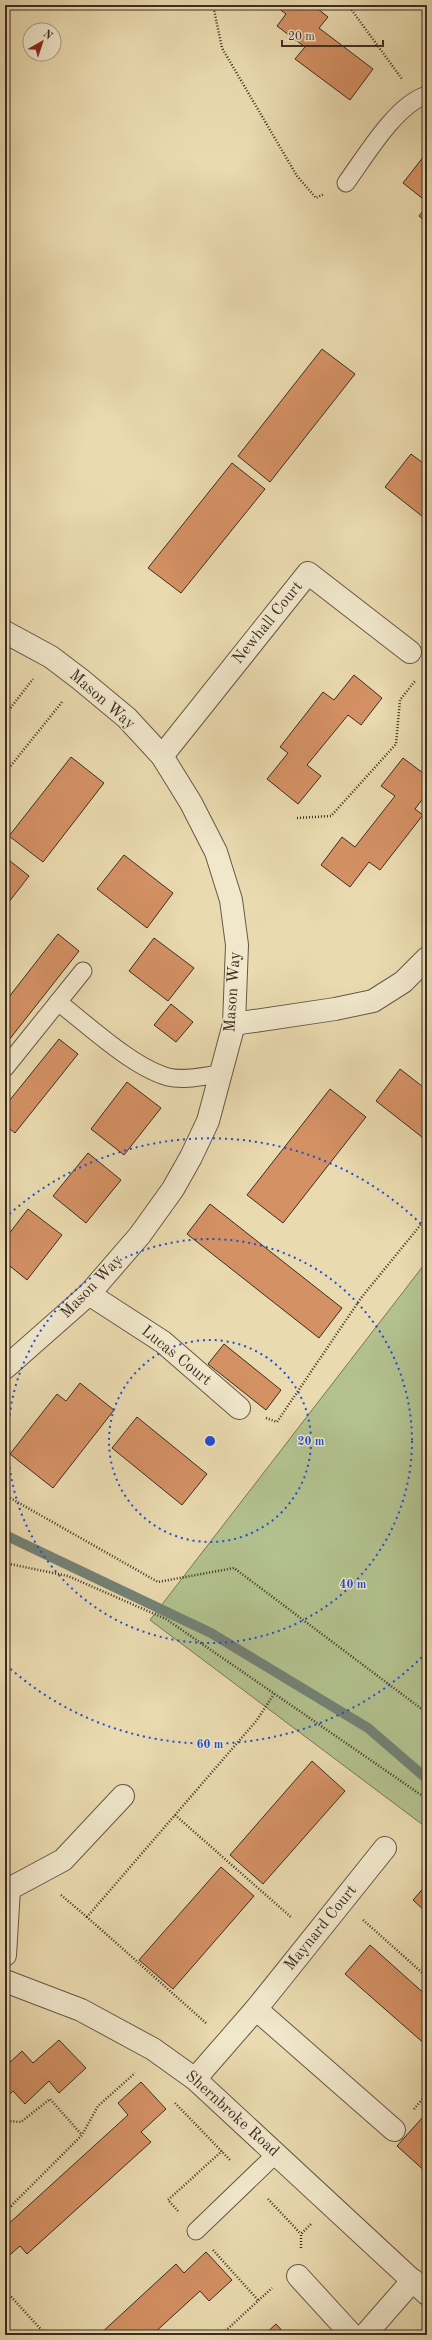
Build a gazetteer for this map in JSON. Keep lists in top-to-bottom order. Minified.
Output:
{"streets":{"street":["Newhall Court","Mason Way","Lucas Court","Maynard Court","Shernbroke Road"]},"crossings":[["Newhall Court","Mason Way"],["Mason Way","Lucas Court"],["Maynard Court","Shernbroke Road"]],"scale_bar":"20 m","north":"top right","rings":["20 m","40 m","60 m"]}
